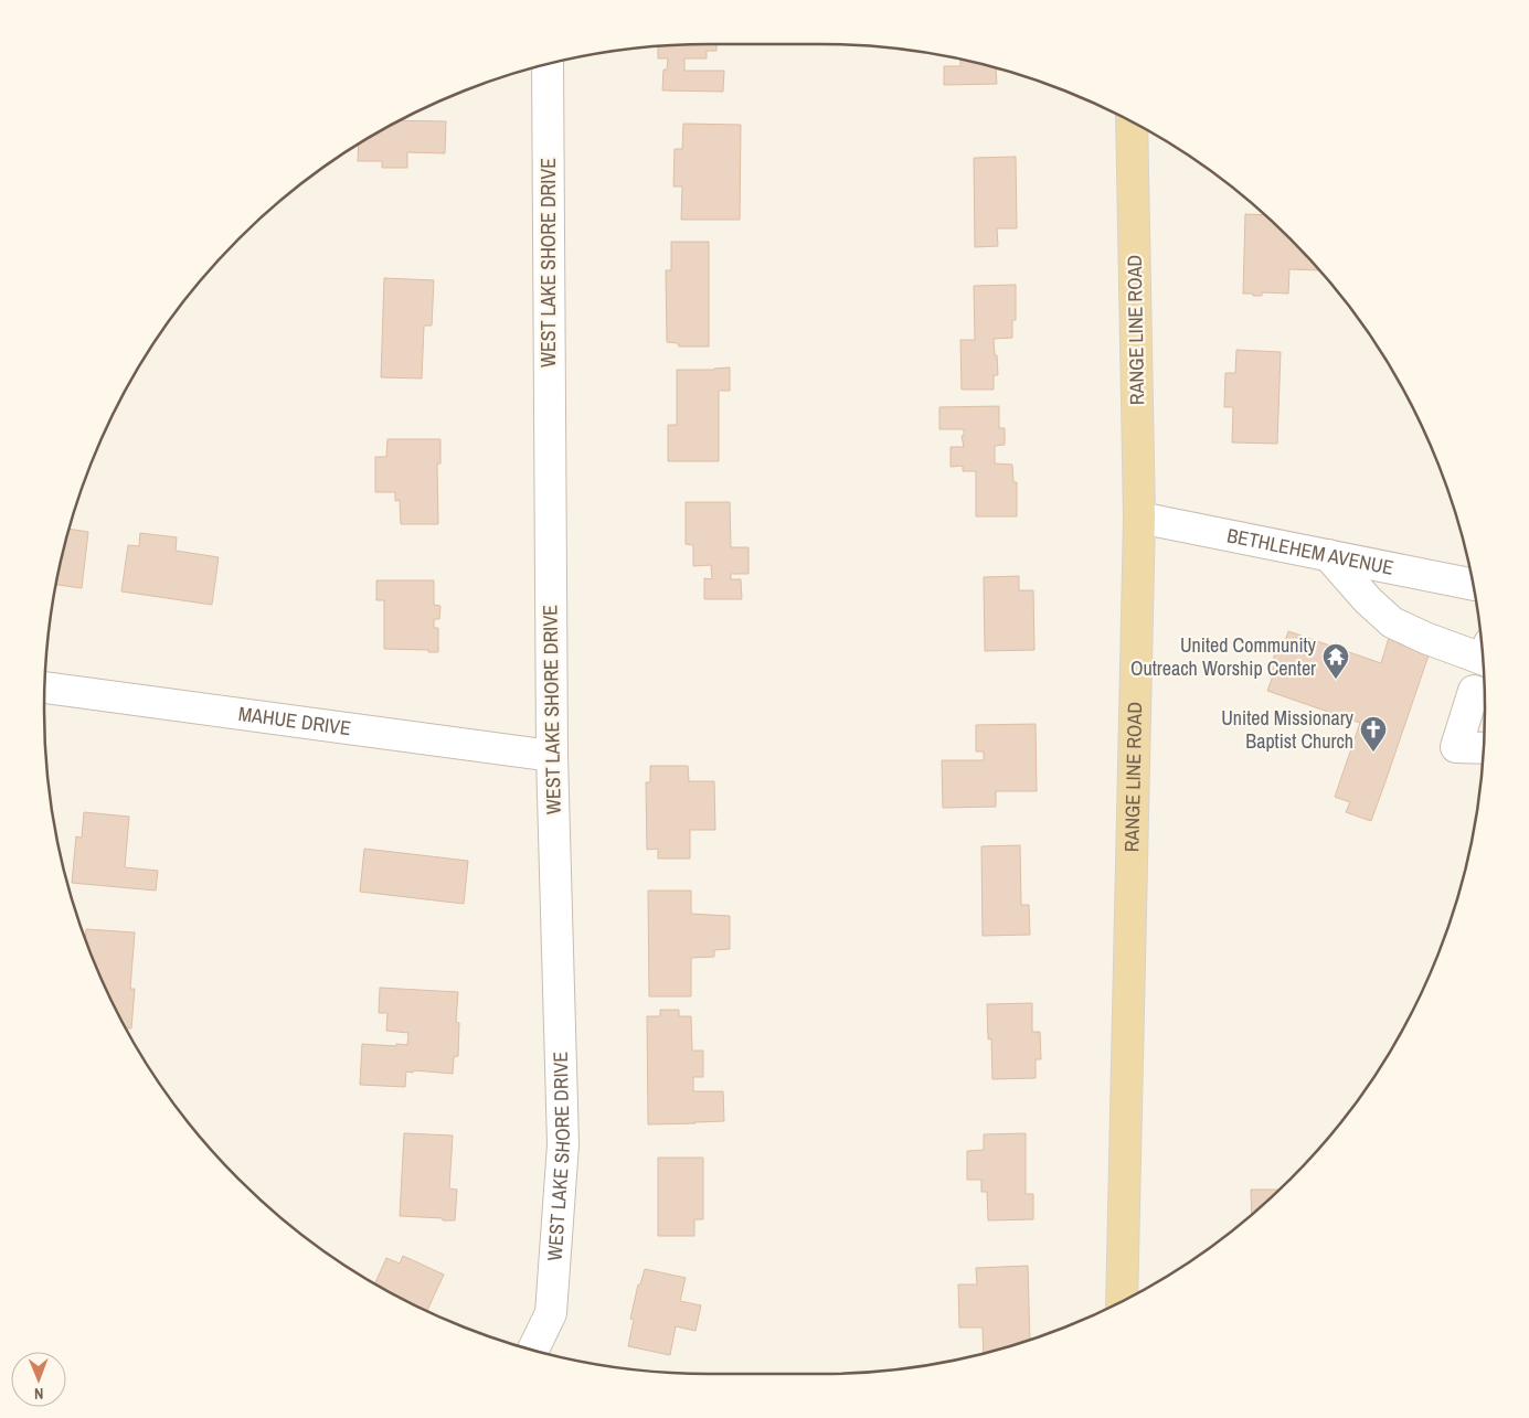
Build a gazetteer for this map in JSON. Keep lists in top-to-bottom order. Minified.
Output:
{"streets":{"main road":["RANGE LINE ROAD"],"street":["WEST LAKE SHORE DRIVE","BETHLEHEM AVENUE","MAHUE DRIVE"]},"crossings":[["WEST LAKE SHORE DRIVE","MAHUE DRIVE"],["RANGE LINE ROAD","BETHLEHEM AVENUE"]],"places":{"temple":["United Community Outreach Worship Center"],"church":["United Missionary Baptist Church"]},"north":"bottom"}
